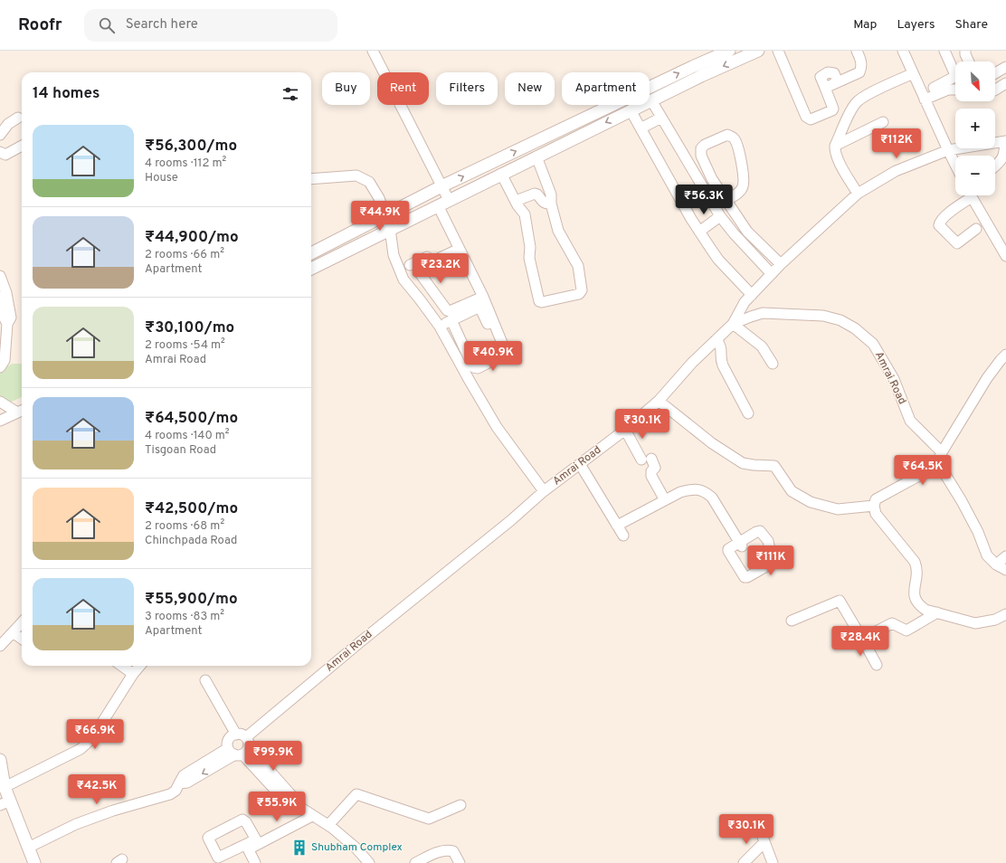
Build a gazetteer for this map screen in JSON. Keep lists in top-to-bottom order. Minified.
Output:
{"streets":{"street":["Amrai Road"]},"places":{"building":["Shubham Complex"]},"north":"bottom right","page":{"header":"Roofr","search":"Search here","nav":["Map","Layers","Share"],"map_buttons":["+","−"],"chip":["Buy","Rent","Filters","New","Apartment"],"heading":"14 homes","list":[{"name":"₹56,300/mo","note":"4 rooms · 112 m² · House"},{"name":"₹44,900/mo","note":"2 rooms · 66 m² · Apartment"},{"name":"₹30,100/mo","note":"2 rooms · 54 m² · Amrai Road"},{"name":"₹64,500/mo","note":"4 rooms · 140 m² · Tisgoan Road"},{"name":"₹42,500/mo","note":"2 rooms · 68 m² · Chinchpada Road"},{"name":"₹55,900/mo","note":"3 rooms · 83 m² · Apartment"}],"price":["₹112K","₹56.3K","₹44.9K","₹23.2K","₹40.9K","₹30.1K","₹64.5K","₹111K","₹28.4K","₹66.9K","₹99.9K","₹42.5K","₹55.9K","₹30.1K"]}}
